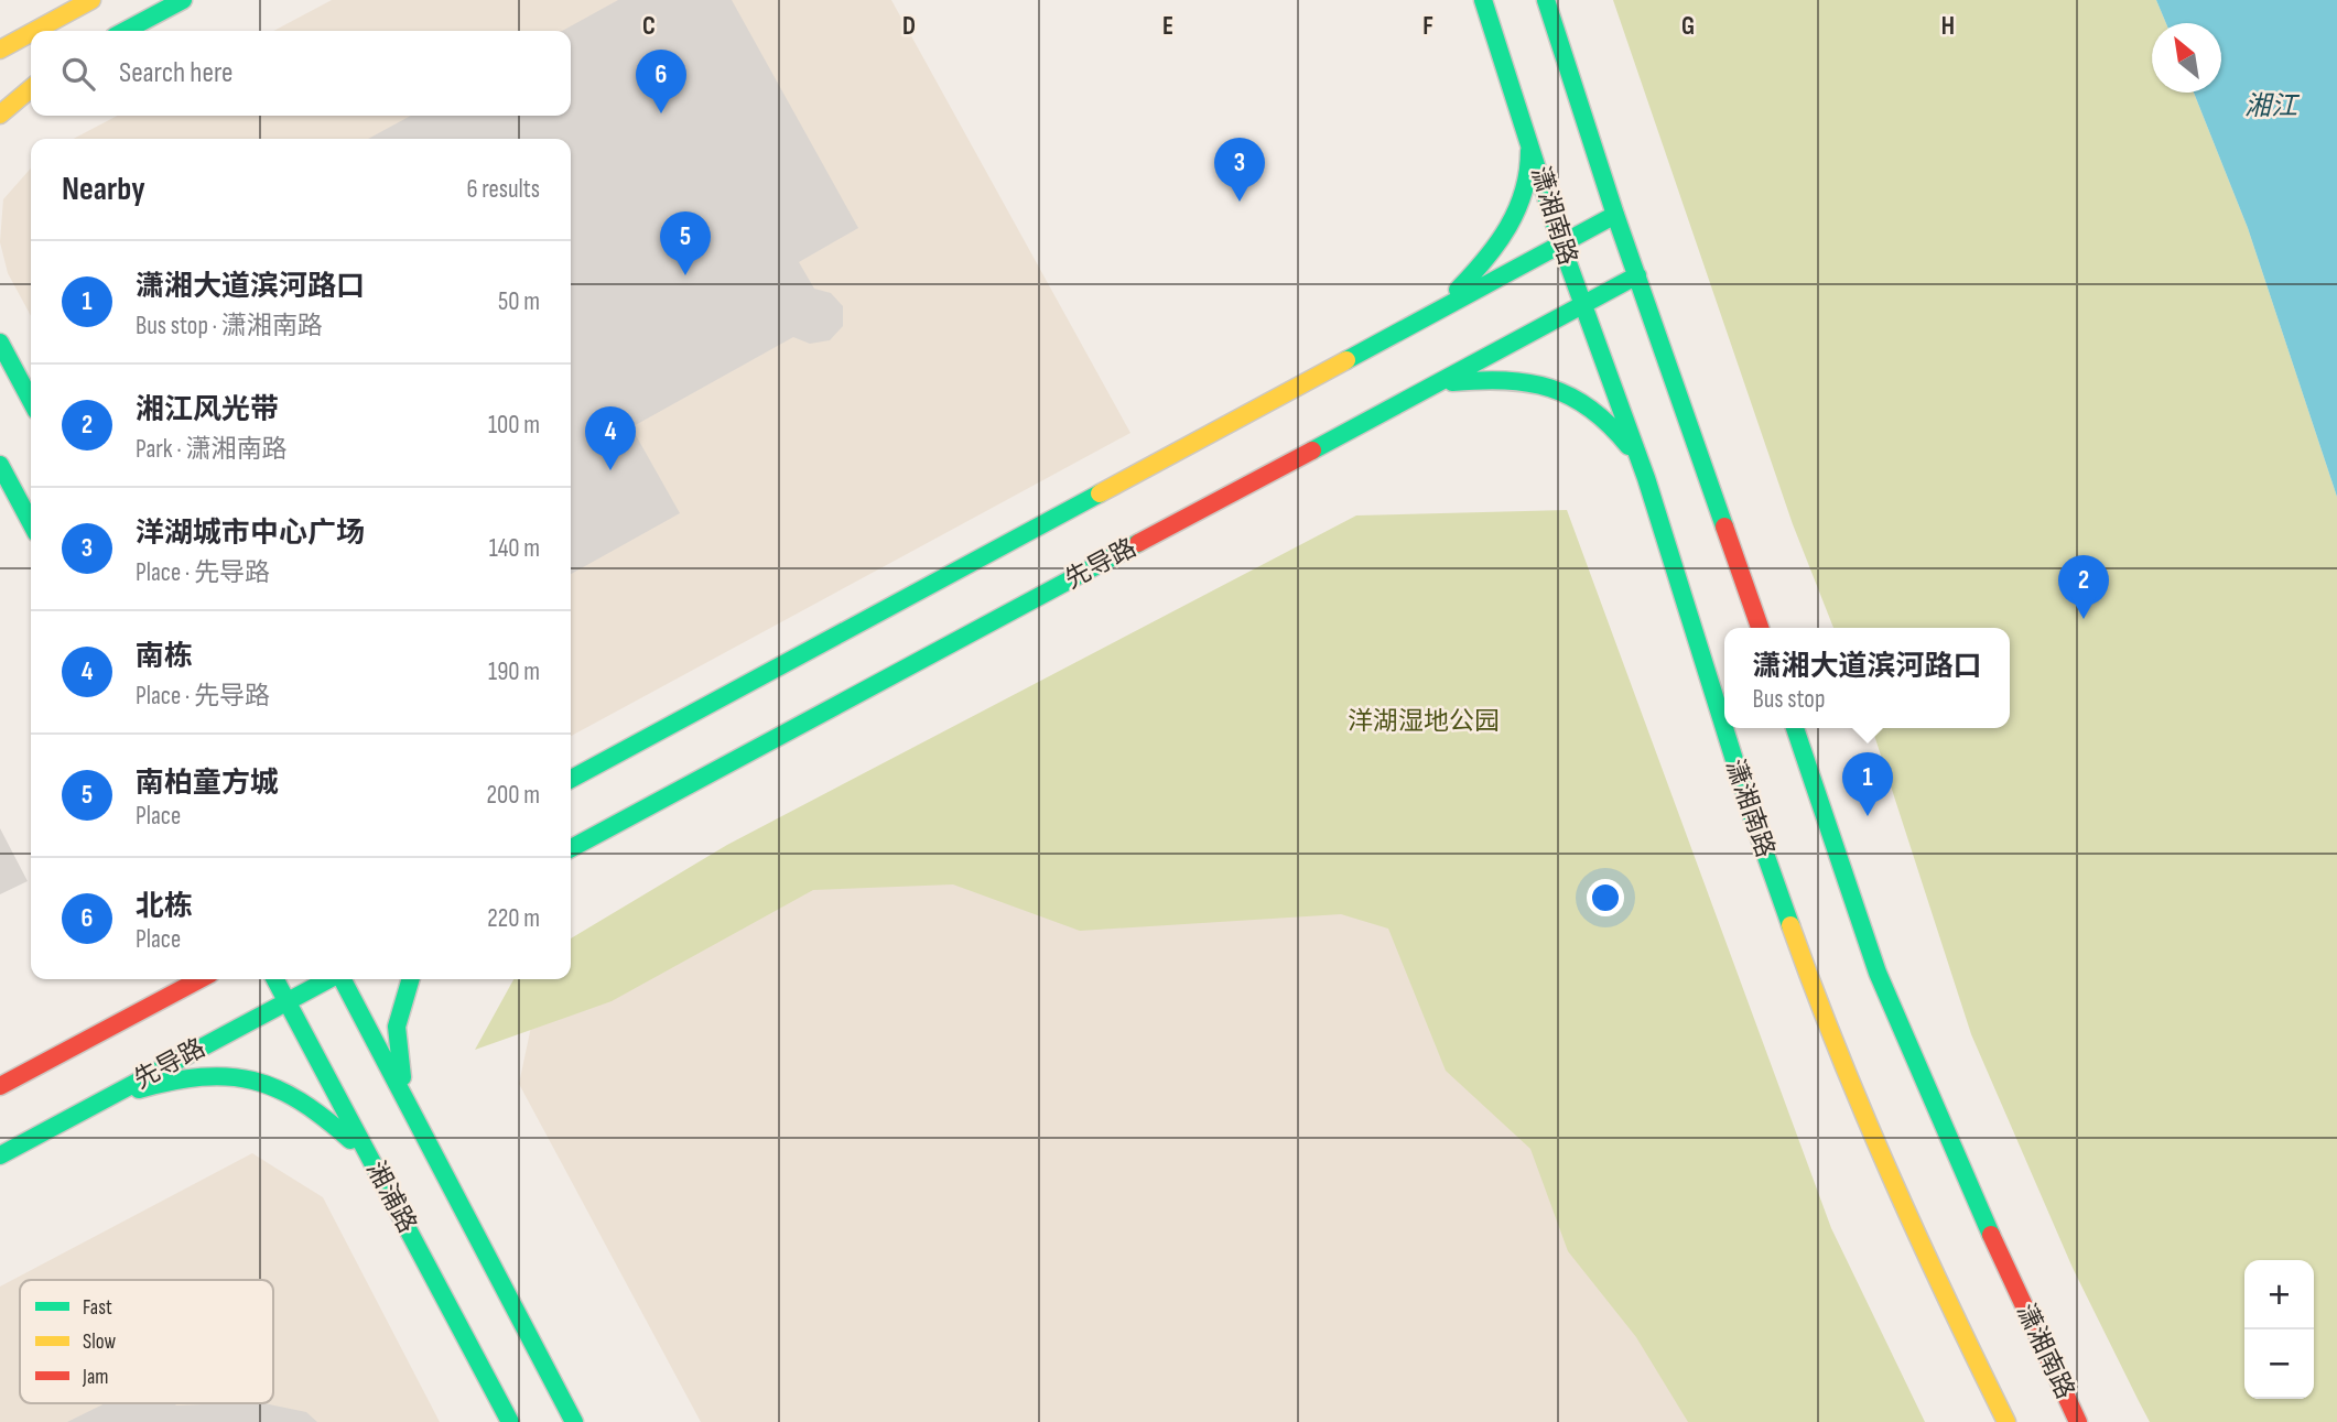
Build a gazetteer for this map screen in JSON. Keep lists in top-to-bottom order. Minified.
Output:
{"streets":{"main road":["潇湘南路","先导路","湘浦路"]},"crossings":[["潇湘南路","先导路"],["先导路","湘浦路"]],"water":["湘江"],"parks":["洋湖湿地公园"],"legend":["Fast","Slow","Jam"],"north":"top left","page":{"search":"Search here","pins":["6","3","5","4","2","1"],"heading":["Nearby","6 results"],"list":[{"mark":"1","name":"潇湘大道滨河路口","note":"Bus stop · 潇湘南路","value":"50 m"},{"mark":"2","name":"湘江风光带","note":"Park · 潇湘南路","value":"100 m"},{"mark":"3","name":"洋湖城市中心广场","note":"Place · 先导路","value":"140 m"},{"mark":"4","name":"南栋","note":"Place · 先导路","value":"190 m"},{"mark":"5","name":"南柏童方城","note":"Place","value":"200 m"},{"mark":"6","name":"北栋","note":"Place","value":"220 m"}],"popup":["潇湘大道滨河路口","Bus stop"],"map_buttons":["+","−"]},"grid":{"columns":["C","D","E","F","G","H"]}}
